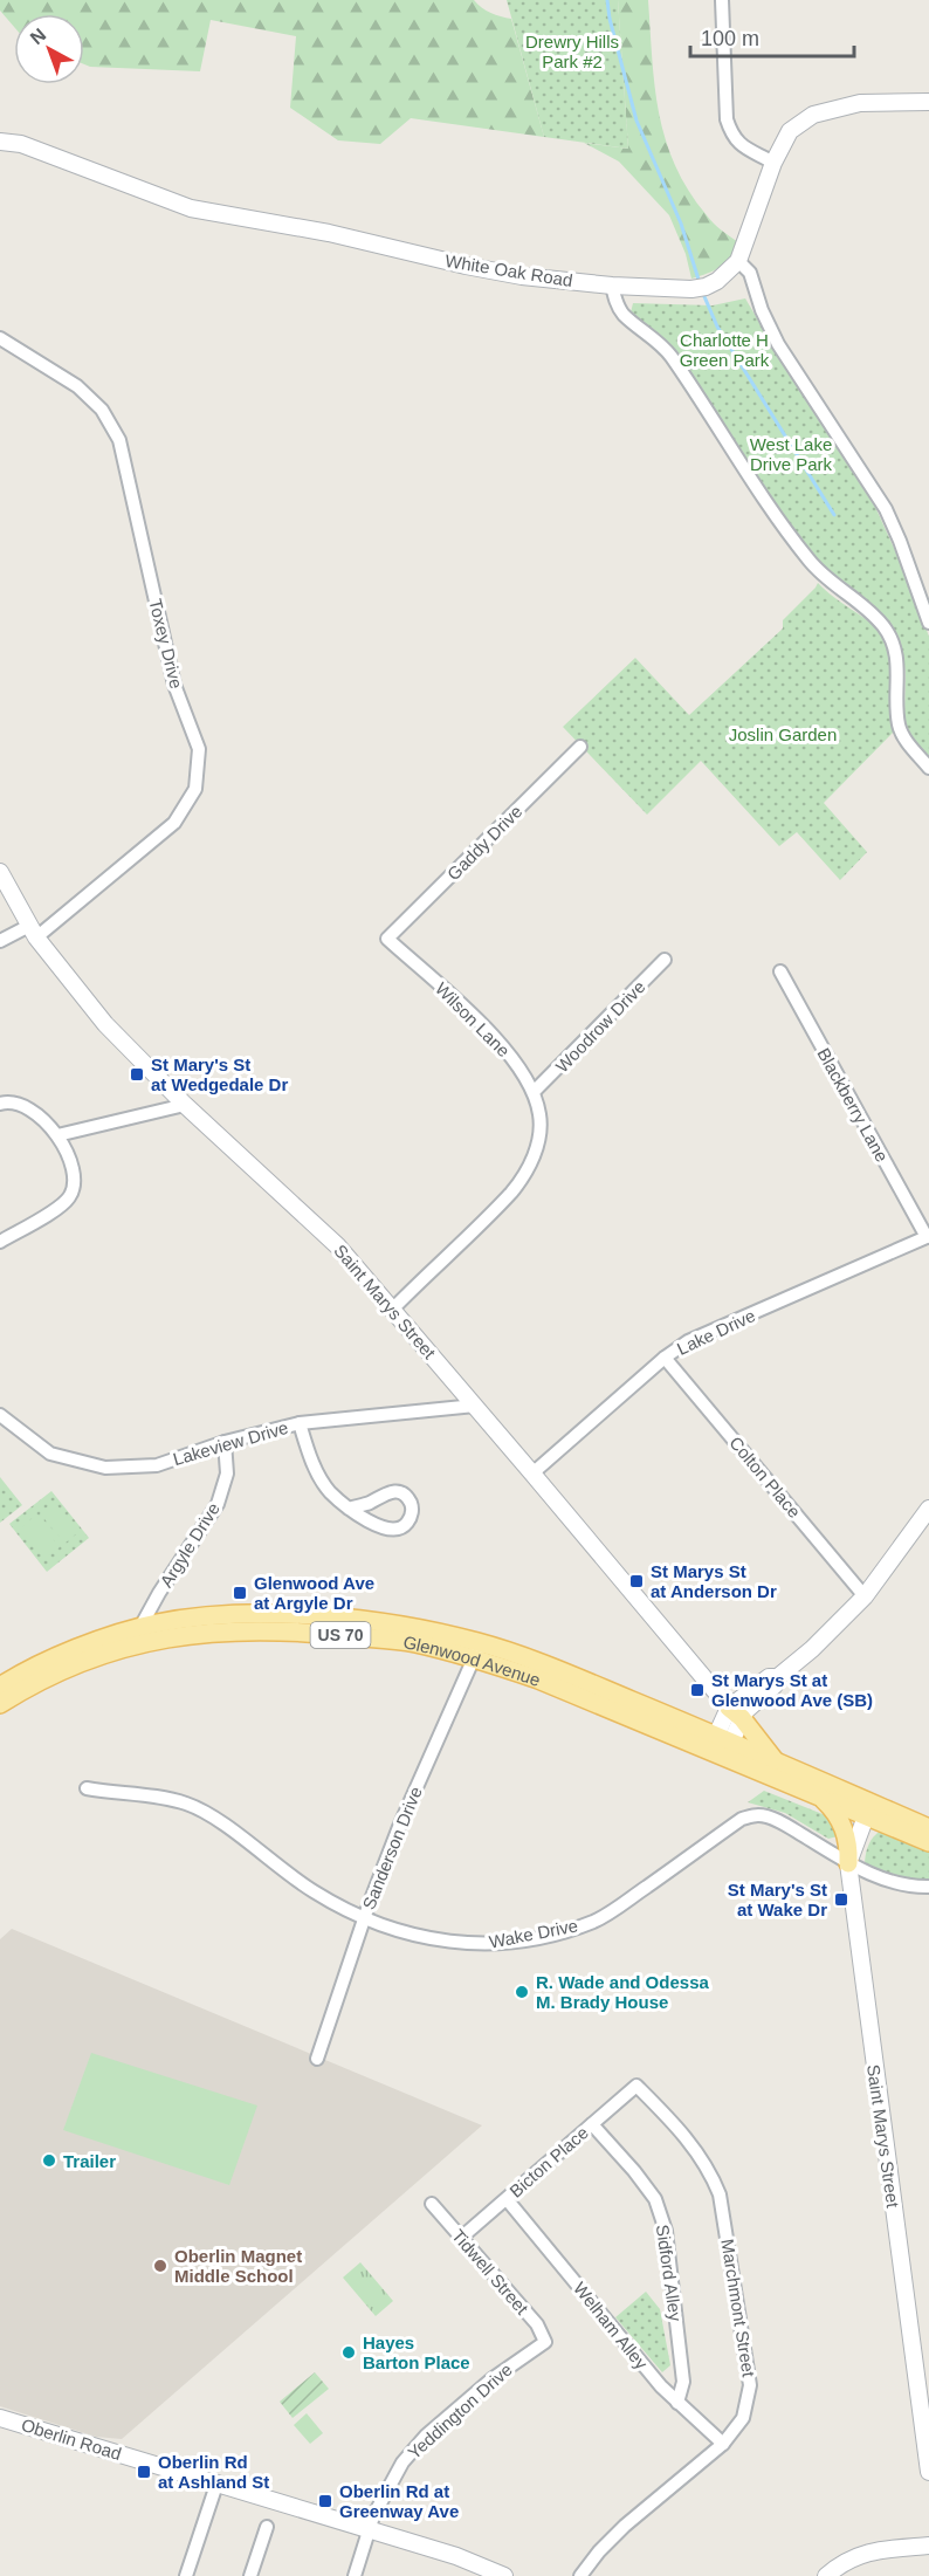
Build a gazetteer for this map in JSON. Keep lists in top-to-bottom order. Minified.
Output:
{"streets":{"main road":["White Oak Road","Saint Marys Street","US 70","Glenwood Avenue","Oberlin Road"],"street":["Toxey Drive","Gaddy Drive","Wilson Lane","Woodrow Drive","Blackberry Lane","Lake Drive","Lakeview Drive","Colton Place","Argyle Drive","Sanderson Drive","Wake Drive","Bicton Place","Tidwell Street","Sidford Alley","Marchmont Street","Welham Alley","Yeddington Drive"]},"crossings":[["Toxey Drive","Saint Marys Street"],["Gaddy Drive","Wilson Lane"],["Wilson Lane","Woodrow Drive"],["Wilson Lane","Saint Marys Street"],["Blackberry Lane","Lake Drive"],["Saint Marys Street","Lake Drive"],["Saint Marys Street","Lakeview Drive"],["Saint Marys Street","Glenwood Avenue"],["Saint Marys Street","Wake Drive"],["Lake Drive","Colton Place"],["Lakeview Drive","Argyle Drive"],["Argyle Drive","Glenwood Avenue"],["Glenwood Avenue","Sanderson Drive"],["Sanderson Drive","Wake Drive"],["Bicton Place","Tidwell Street"],["Bicton Place","Sidford Alley"],["Bicton Place","Marchmont Street"],["Bicton Place","Welham Alley"],["Tidwell Street","Yeddington Drive"],["Sidford Alley","Welham Alley"],["Marchmont Street","Welham Alley"],["Yeddington Drive","Oberlin Road"]],"parks":["Drewry Hills Park #2","Charlotte H Green Park","West Lake Drive Park","Joslin Garden"],"places":{"transit":["St Mary's St at Wedgedale Dr","St Marys St at Anderson Dr","Glenwood Ave at Argyle Dr","St Marys St at Glenwood Ave (SB)","St Mary's St at Wake Dr","Oberlin Rd at Ashland St","Oberlin Rd at Greenway Ave"],"other":["R. Wade and Odessa M. Brady House","Trailer","Oberlin Magnet Middle School","Hayes Barton Place"]},"scale_bar":"100 m","north":"top left"}
